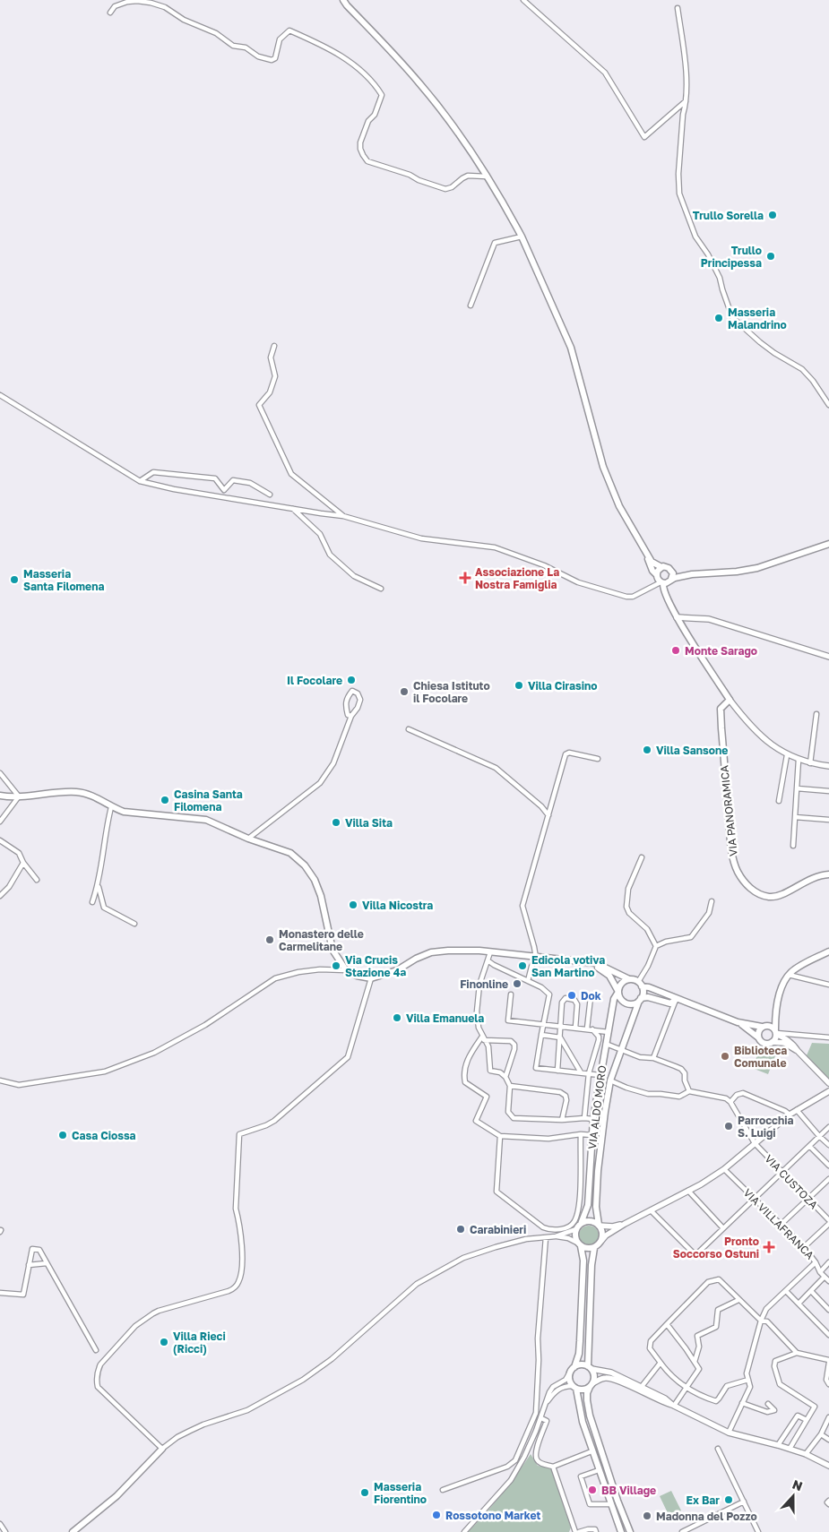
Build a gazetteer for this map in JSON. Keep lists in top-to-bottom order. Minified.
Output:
{"streets":{"main road":["VIA PANORAMICA","VIA ALDO MORO"],"street":["VIA CUSTOZA","VIA VILLAFRANCA"]},"places":{"other":["Trullo Sorella","Trullo Principessa","Masseria Malandrino","Masseria Santa Filomena","Monte Sarago","Il Focolare","Villa Cirasino","Chiesa Istituto il Focolare","Villa Sansone","Casina Santa Filomena","Villa Sita","Villa Nicostra","Monastero delle Carmelitane","Via Crucis Stazione 4ª","Edicola votiva San Martino","Finonline","Dok","Villa Emanuela","Biblioteca Comunale","Parrocchia S. Luigi","Casa Ciossa","Carabinieri","Villa Rieci (Ricci)","BB Village","Masseria Fiorentino","Ex Bar","Rossotono Market","Madonna del Pozzo"],"health":["Associazione La Nostra Famiglia","Pronto Soccorso Ostuni"]},"north":"top"}
